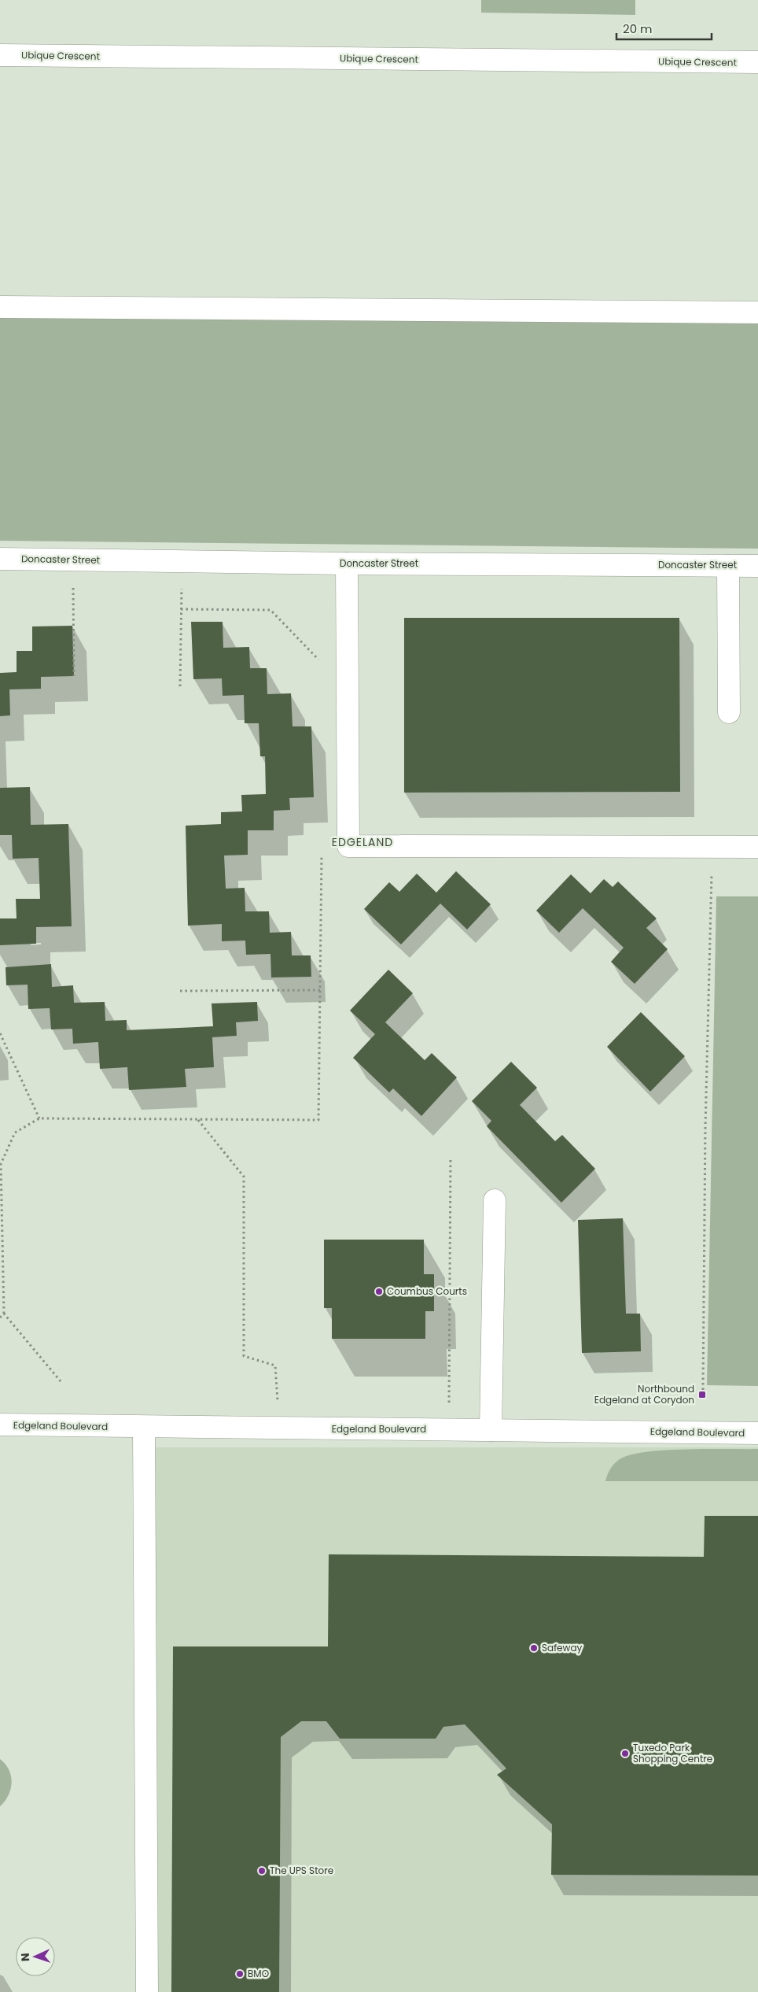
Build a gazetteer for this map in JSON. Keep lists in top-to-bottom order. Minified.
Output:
{"streets":{"street":["Ubique Crescent","Doncaster Street","Edgeland Boulevard"]},"districts":["EDGELAND"],"places":{"other":["Coumbus Courts","Safeway","Tuxedo Park Shopping Centre","The UPS Store","BMO"],"transit":["Northbound Edgeland at Corydon"]},"scale_bar":"20 m","north":"left"}
